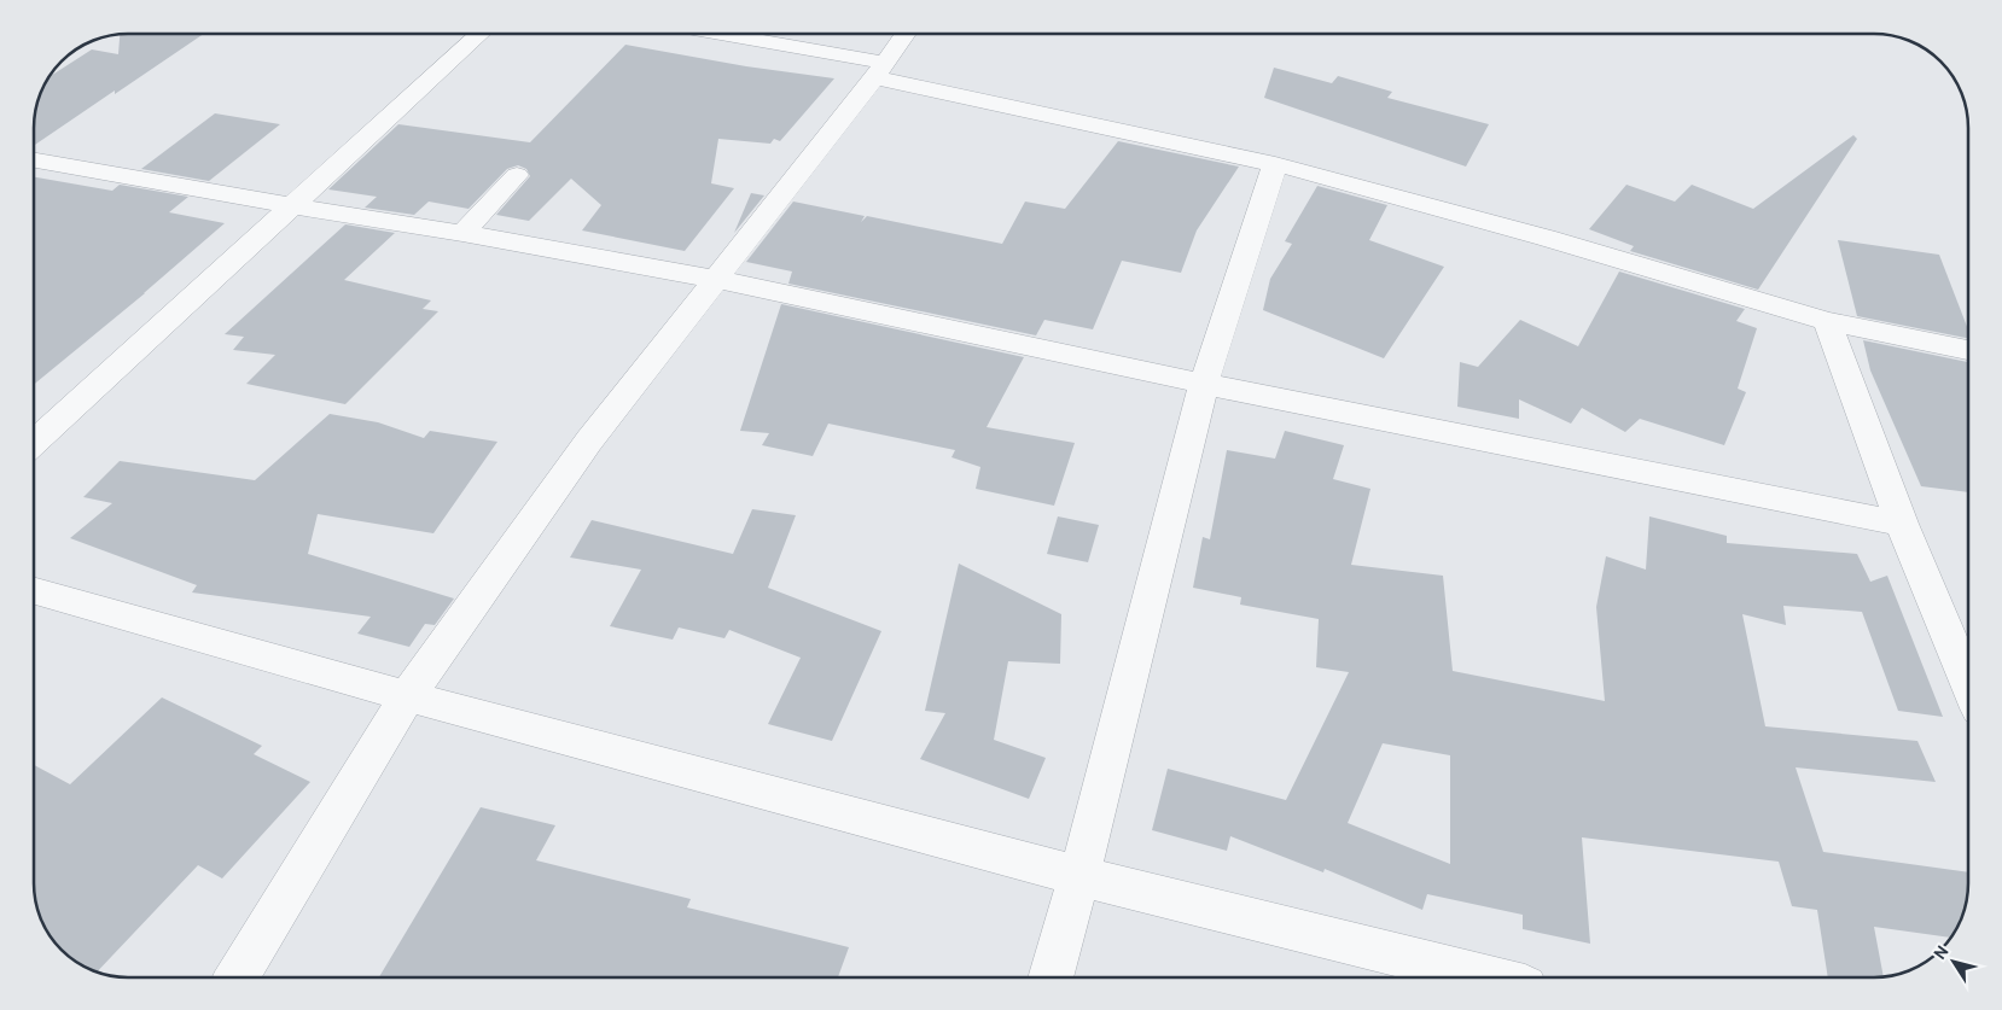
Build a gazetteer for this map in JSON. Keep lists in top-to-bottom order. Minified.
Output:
{"north":"top left"}
